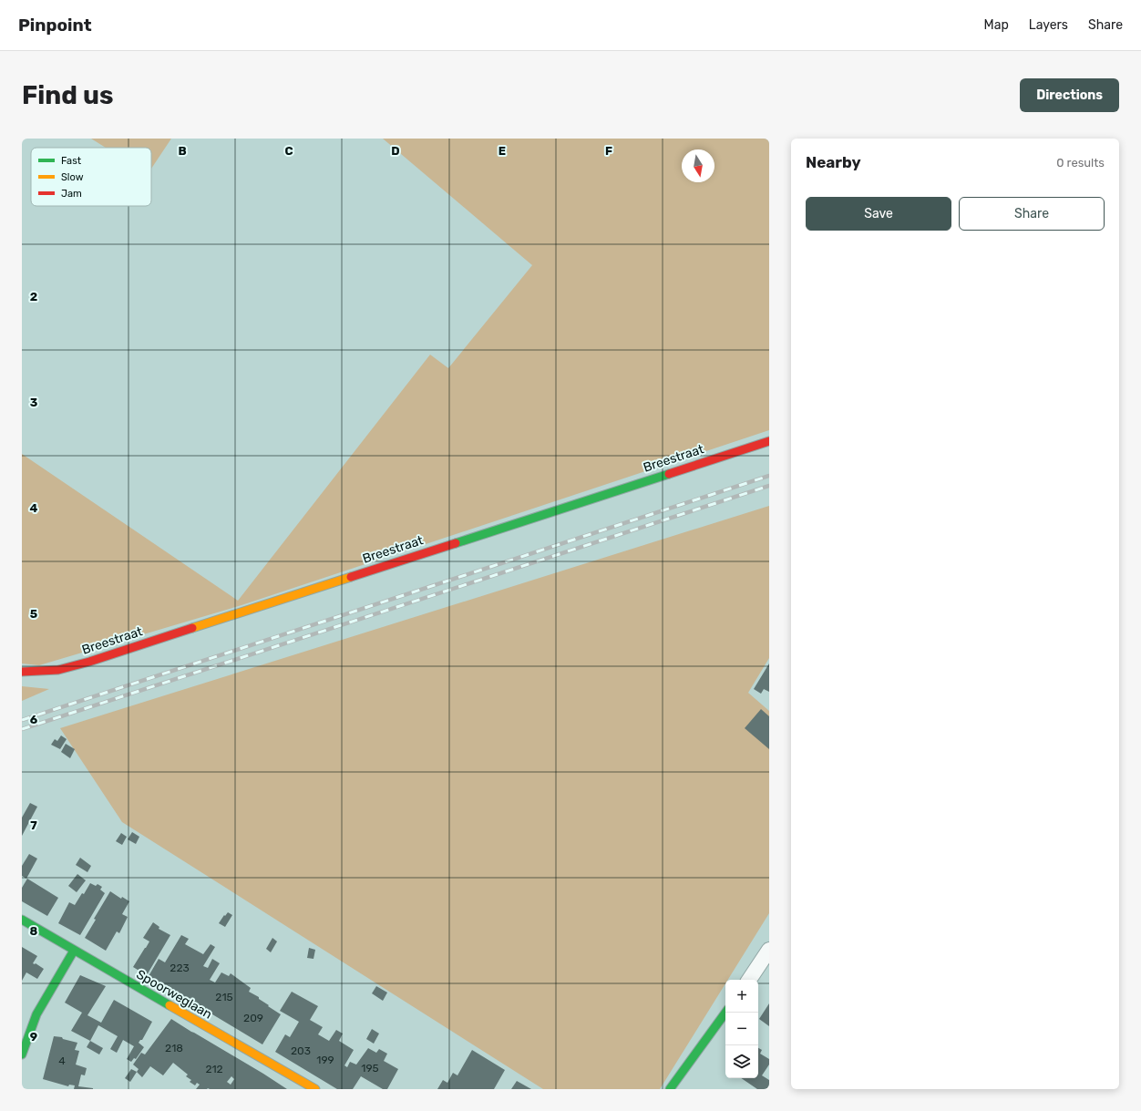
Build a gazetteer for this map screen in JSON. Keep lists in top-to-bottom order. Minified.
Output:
{"streets":{"street":["Breestraat","Spoorweglaan"]},"house_numbers":["223","215","209","218","203","199","4","195","212"],"legend":["Fast","Slow","Jam"],"north":"bottom","page":{"header":"Pinpoint","nav":["Map","Layers","Share"],"buttons":["Directions",["Save","Share"]],"title":"Find us","heading":["Nearby","0 results"],"map_buttons":["+","−"]},"grid":{"columns":["B","C","D","E","F"],"rows":["2","3","4","5","6","7","8","9"]}}
